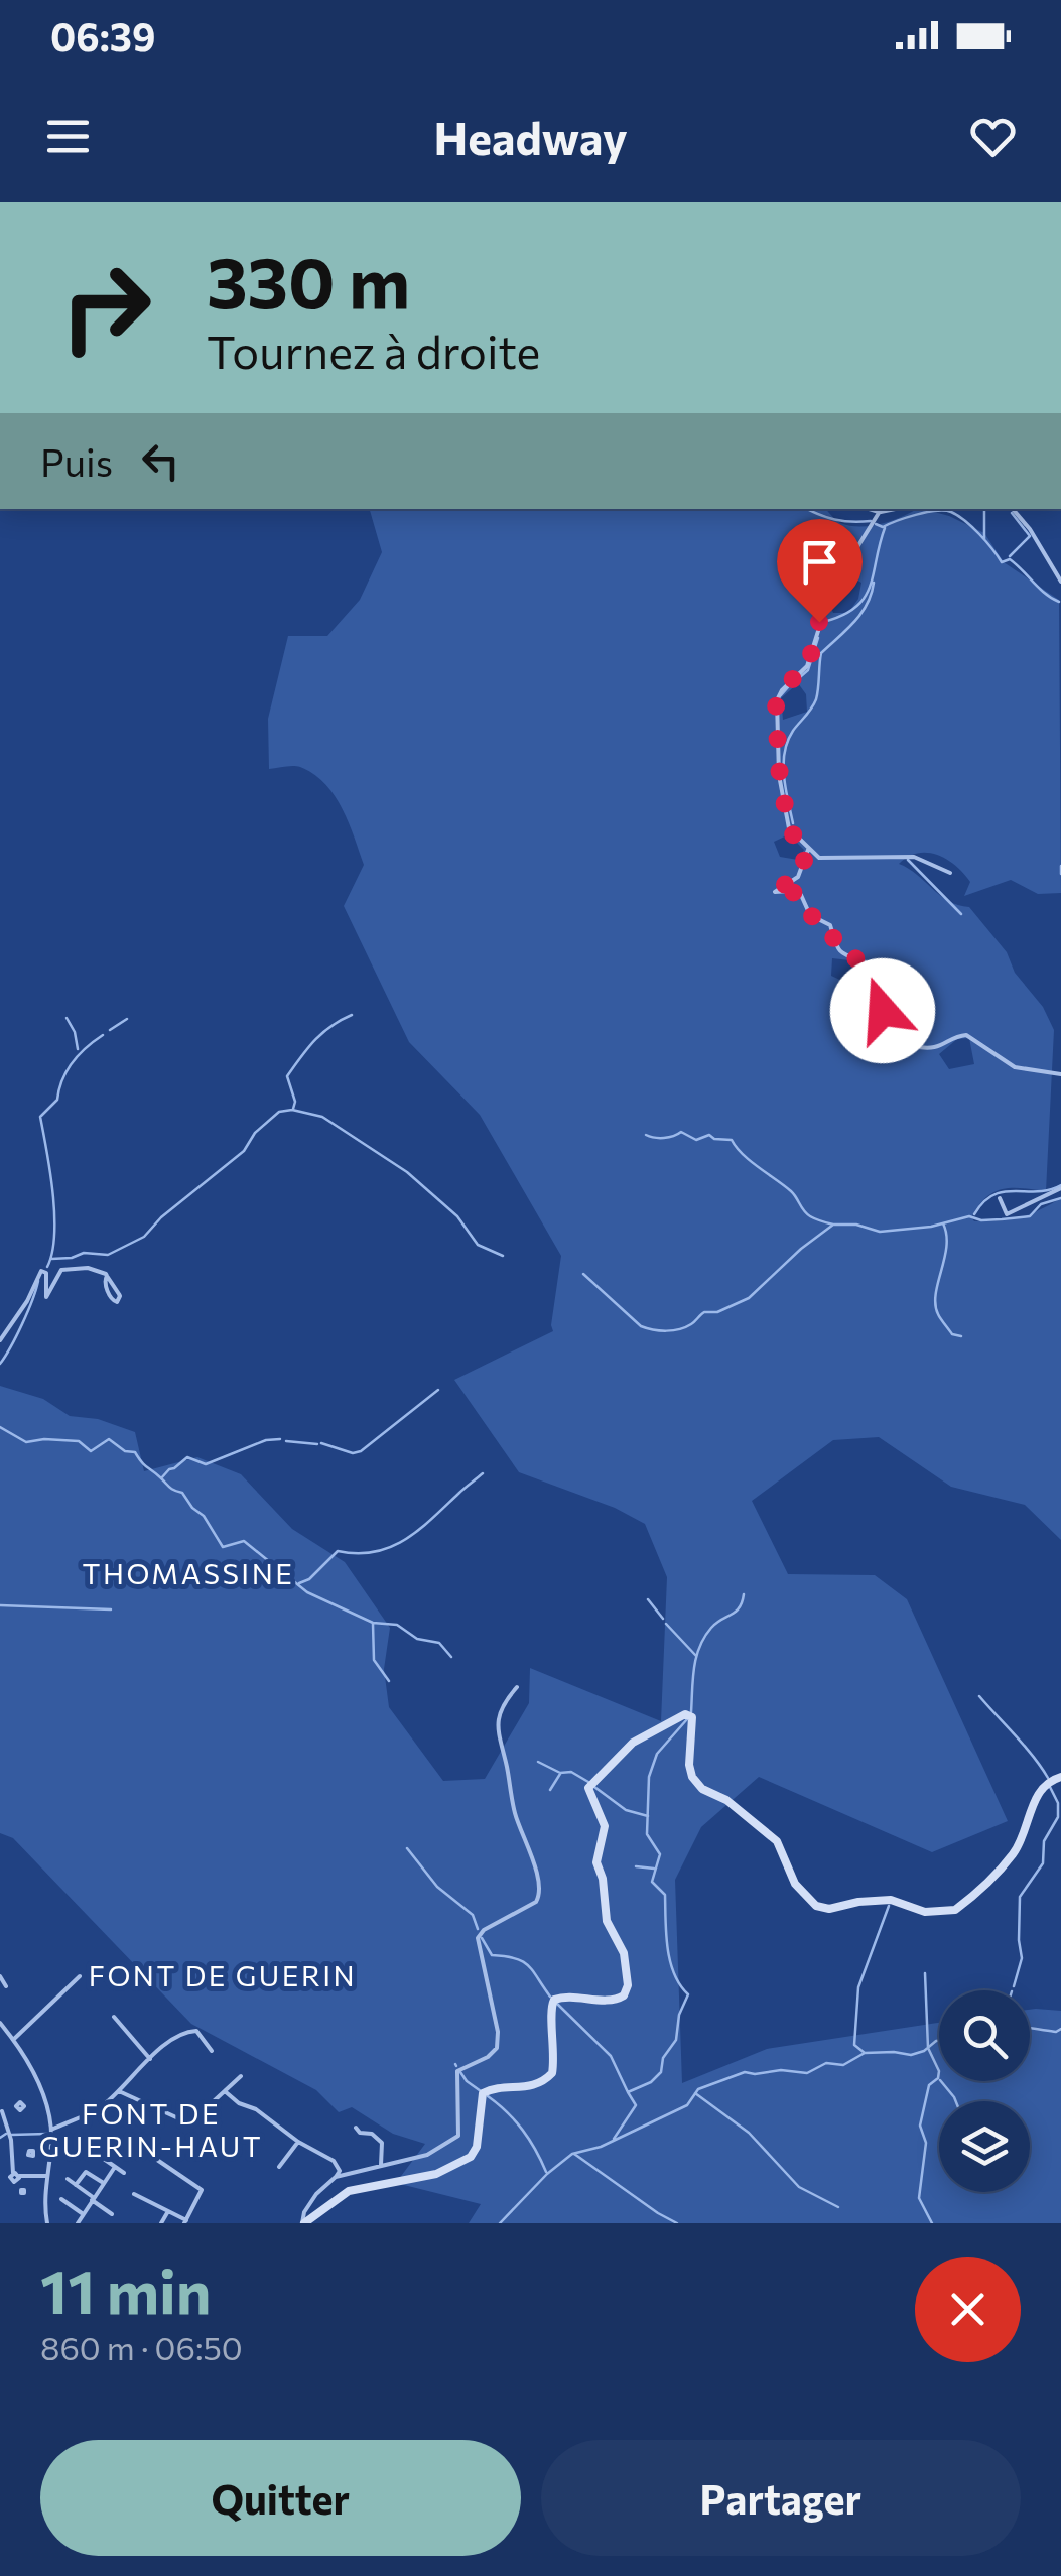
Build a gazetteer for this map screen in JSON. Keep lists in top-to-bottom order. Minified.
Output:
{"districts":["THOMASSINE","FONT DE GUERIN","FONT DE GUERIN-HAUT"],"page":{"status":"06:39","header":"Headway","turn":["330 m","Tournez à droite"],"then":"Puis","heading":["11 min","860 m · 06:50"],"buttons":["Quitter","Partager"]}}
